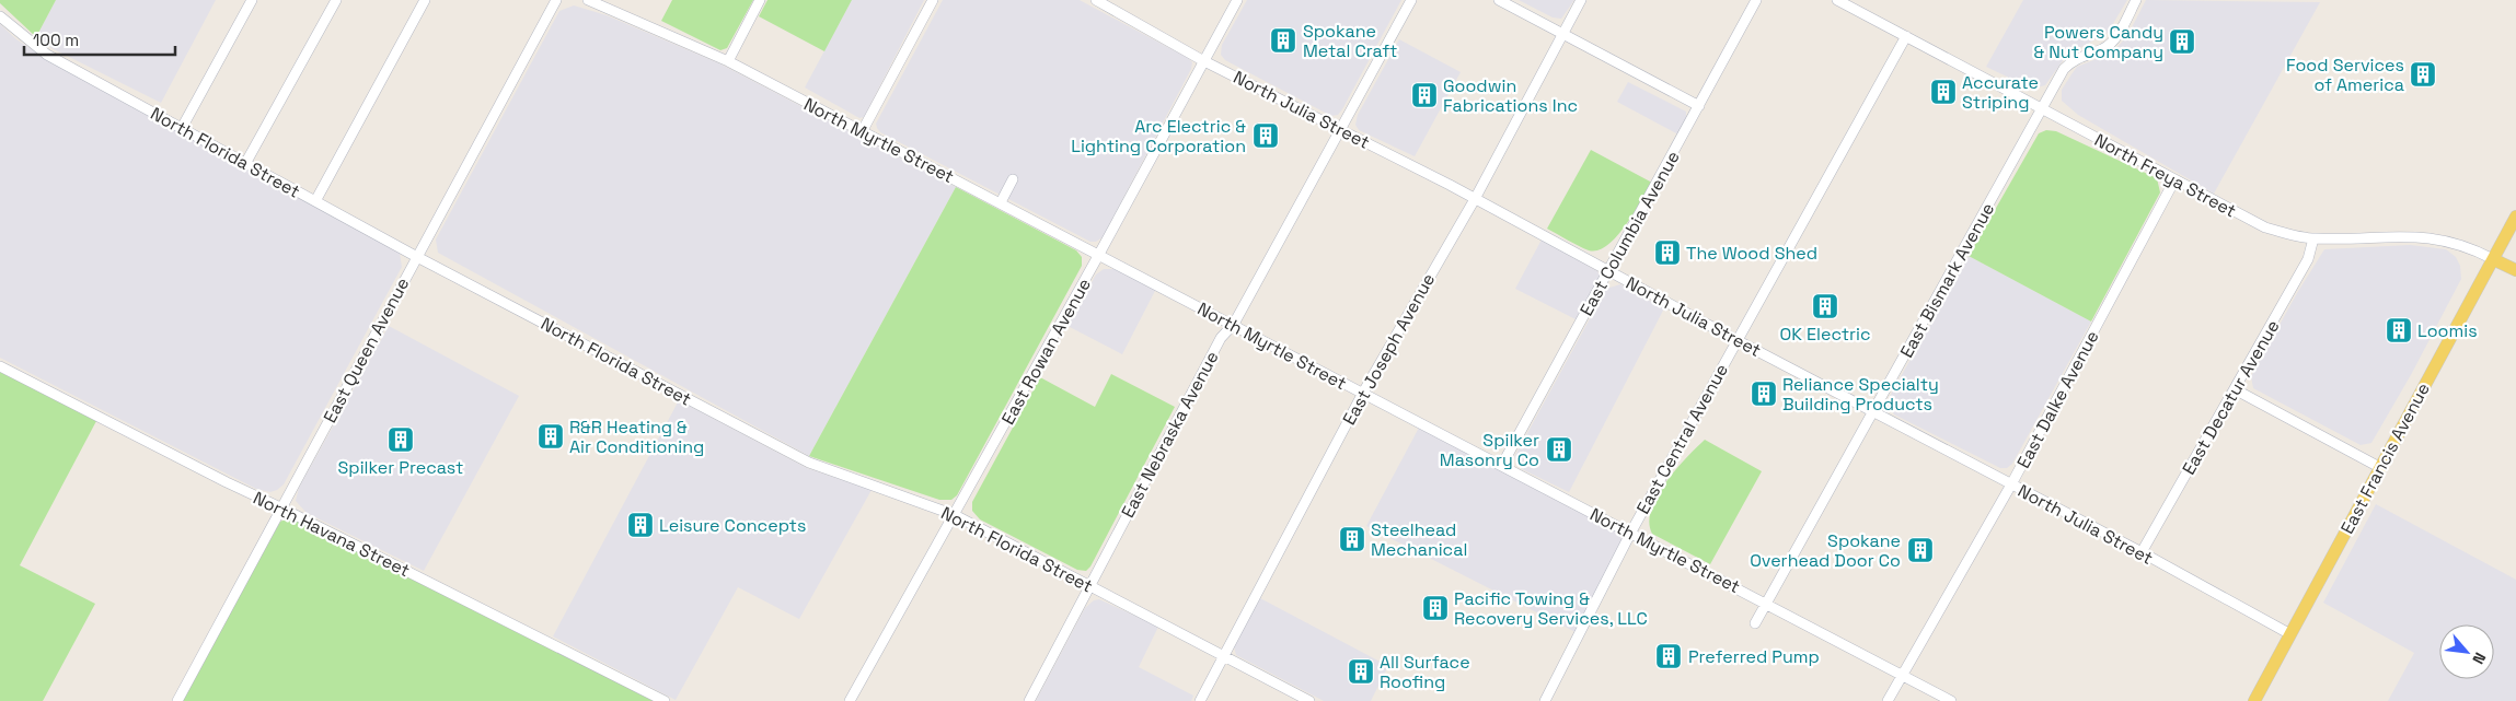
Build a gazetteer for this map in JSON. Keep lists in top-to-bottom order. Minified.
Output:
{"streets":{"main road":["North Freya Street","East Francis Avenue"],"street":["North Julia Street","North Myrtle Street","North Florida Street","East Columbia Avenue","East Bismark Avenue","East Joseph Avenue","East Queen Avenue","East Rowan Avenue","East Decatur Avenue","East Dalke Avenue","East Nebraska Avenue","East Central Avenue","North Havana Street"]},"crossings":[["North Julia Street","East Columbia Avenue"],["North Julia Street","East Bismark Avenue"],["North Julia Street","East Joseph Avenue"],["North Julia Street","East Rowan Avenue"],["North Julia Street","East Decatur Avenue"],["North Julia Street","East Dalke Avenue"],["North Julia Street","East Nebraska Avenue"],["North Julia Street","East Central Avenue"],["North Julia Street","East Francis Avenue"],["North Myrtle Street","East Columbia Avenue"],["North Myrtle Street","East Bismark Avenue"],["North Myrtle Street","East Joseph Avenue"],["North Myrtle Street","East Rowan Avenue"],["North Myrtle Street","East Dalke Avenue"],["North Myrtle Street","East Nebraska Avenue"],["North Myrtle Street","East Central Avenue"],["North Florida Street","East Joseph Avenue"],["North Florida Street","East Queen Avenue"],["North Florida Street","East Rowan Avenue"],["North Florida Street","East Nebraska Avenue"],["North Freya Street","East Bismark Avenue"],["North Freya Street","East Decatur Avenue"],["North Freya Street","East Dalke Avenue"],["North Freya Street","East Central Avenue"],["North Freya Street","East Francis Avenue"],["East Queen Avenue","North Havana Street"]],"places":{"building":["Spokane Metal Craft","Powers Candy & Nut Company","Food Services of America","Accurate Striping","Goodwin Fabrications Inc","Arc Electric & Lighting Corporation","The Wood Shed","OK Electric","Loomis","Reliance Specialty Building Products","R&R Heating & Air Conditioning","Spilker Precast","Spilker Masonry Co","Leisure Concepts","Steelhead Mechanical","Spokane Overhead Door Co","Pacific Towing & Recovery Services, LLC","Preferred Pump","All Surface Roofing"]},"scale_bar":"100 m","north":"bottom right"}
